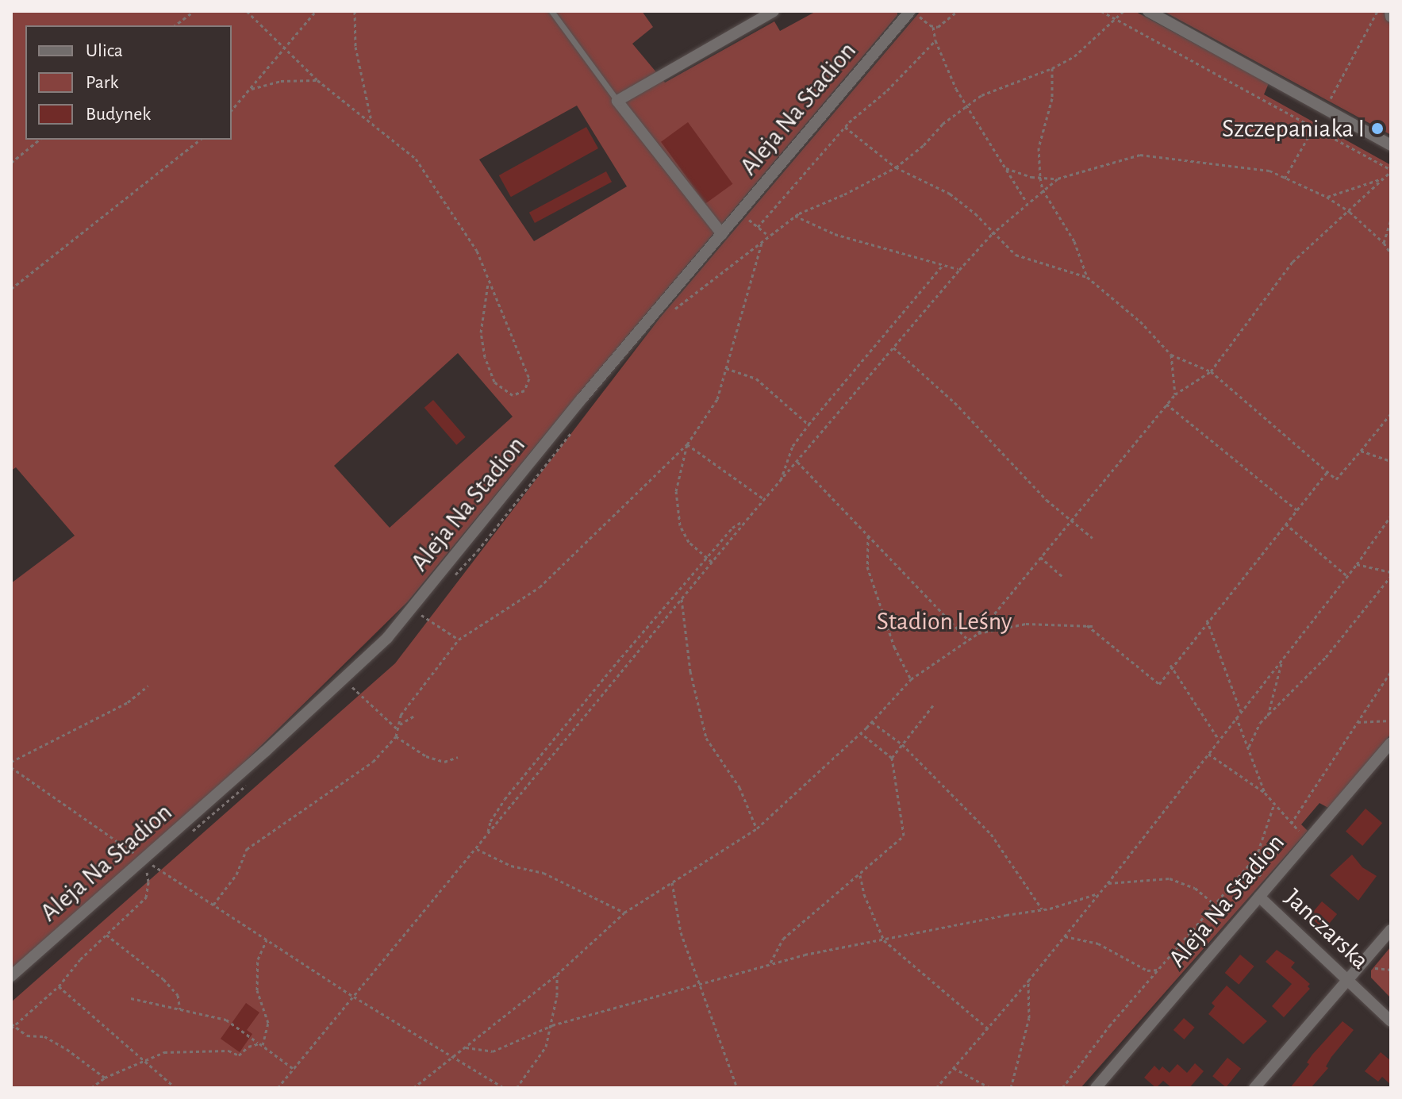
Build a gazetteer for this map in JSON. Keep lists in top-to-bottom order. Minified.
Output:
{"streets":{"street":["Aleja Na Stadion","Janczarska"]},"crossings":[["Aleja Na Stadion","Janczarska"]],"parks":["Stadion Leśny"],"places":["Szczepaniaka I"],"legend":["Ulica","Park","Budynek"]}
